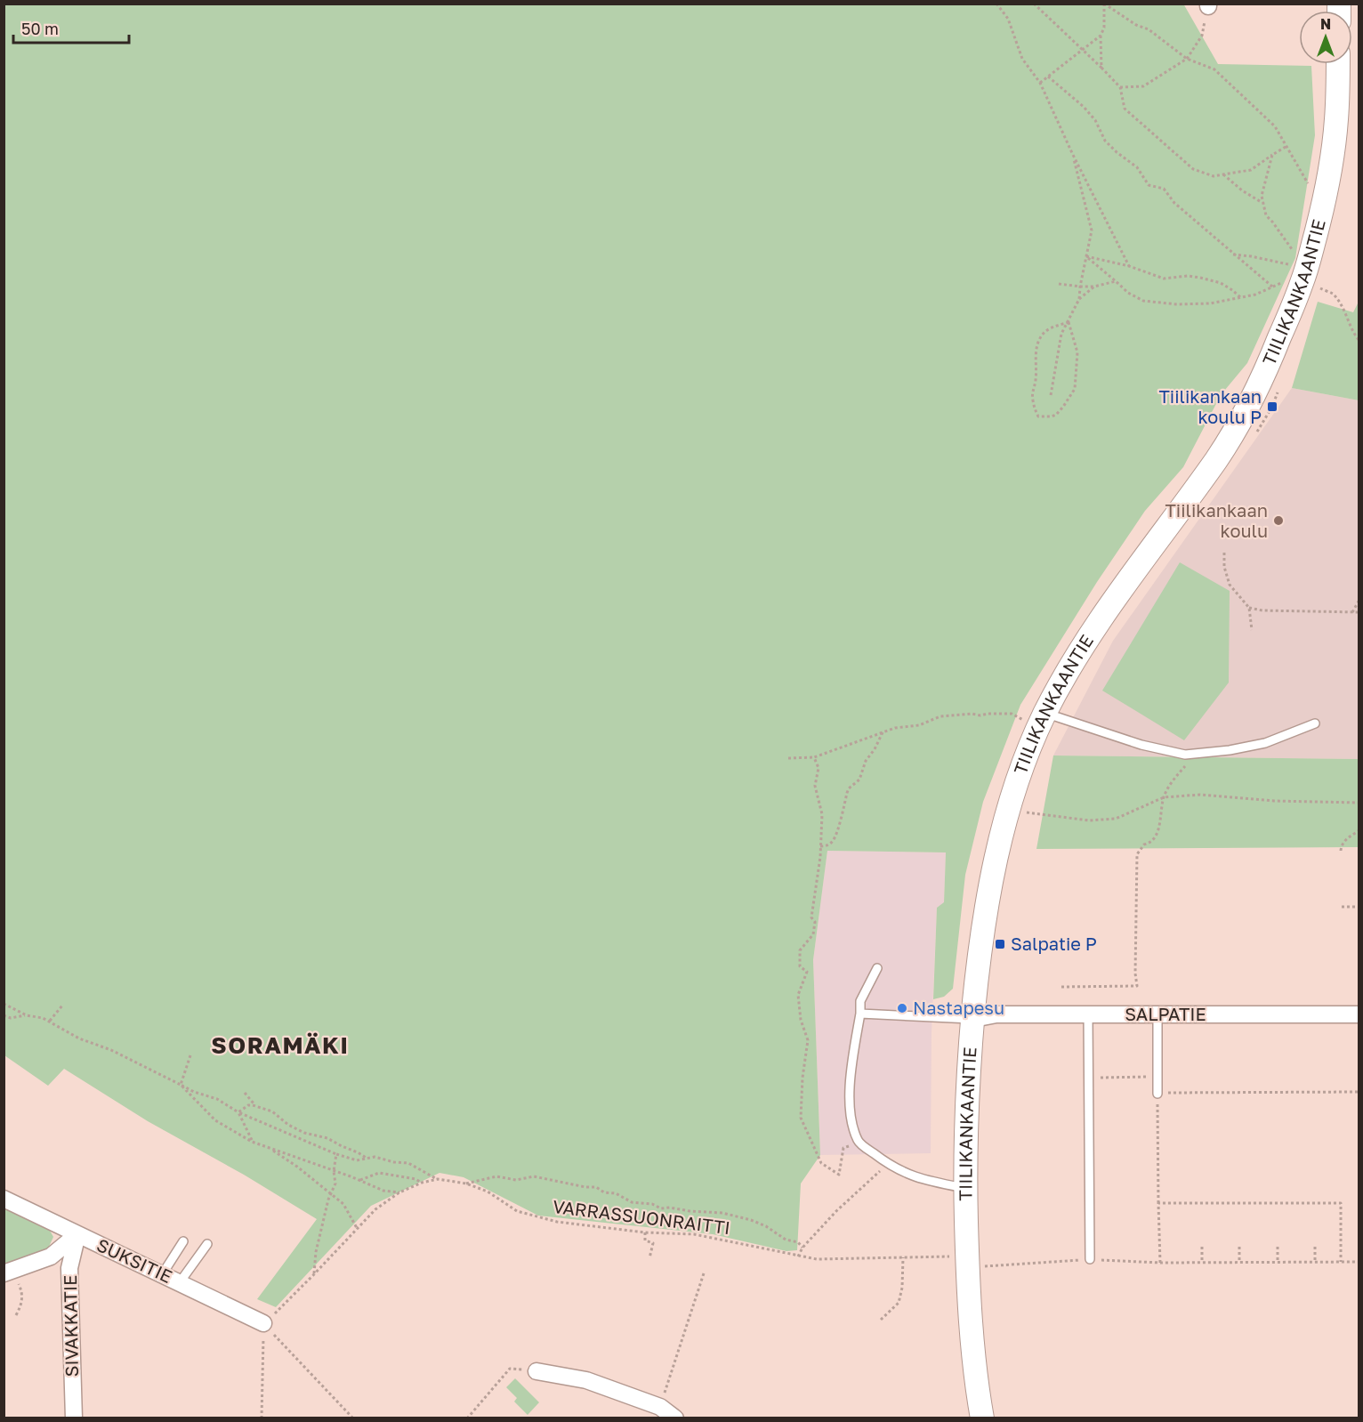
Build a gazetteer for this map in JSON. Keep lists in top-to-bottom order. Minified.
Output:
{"streets":{"street":["TIILIKANKAANTIE","SALPATIE","SUKSITIE","SIVAKKATIE"],"path":["VARRASSUONRAITTI"]},"crossings":[["TIILIKANKAANTIE","SALPATIE"],["TIILIKANKAANTIE","VARRASSUONRAITTI"],["VARRASSUONRAITTI","SUKSITIE"],["SUKSITIE","SIVAKKATIE"]],"districts":["SORAMÄKI"],"places":{"transit":["Tiilikankaan koulu P","Salpatie P"],"other":["Tiilikankaan koulu","Nastapesu"]},"scale_bar":"50 m","north":"top"}
